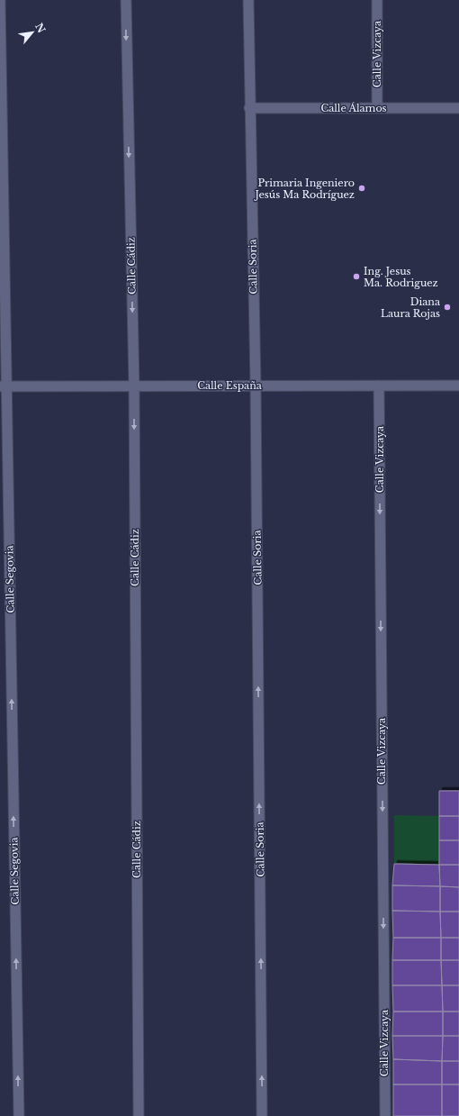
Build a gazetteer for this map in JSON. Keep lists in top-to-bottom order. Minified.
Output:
{"streets":{"street":["Calle Vizcaya","Calle Álamos","Calle Cádiz","Calle Soria","Calle España","Calle Segovia"]},"crossings":[["Calle Vizcaya","Calle Álamos"],["Calle Vizcaya","Calle España"],["Calle Álamos","Calle Soria"],["Calle Cádiz","Calle España"],["Calle Soria","Calle España"],["Calle España","Calle Segovia"]],"one_way":["Calle Vizcaya","Calle Cádiz","Calle Soria","Calle Segovia"],"places":["Primaria Ingeniero Jesús Ma Rodríguez","Ing. Jesus Ma. Rodriguez","Diana Laura Rojas"],"north":"top right"}
